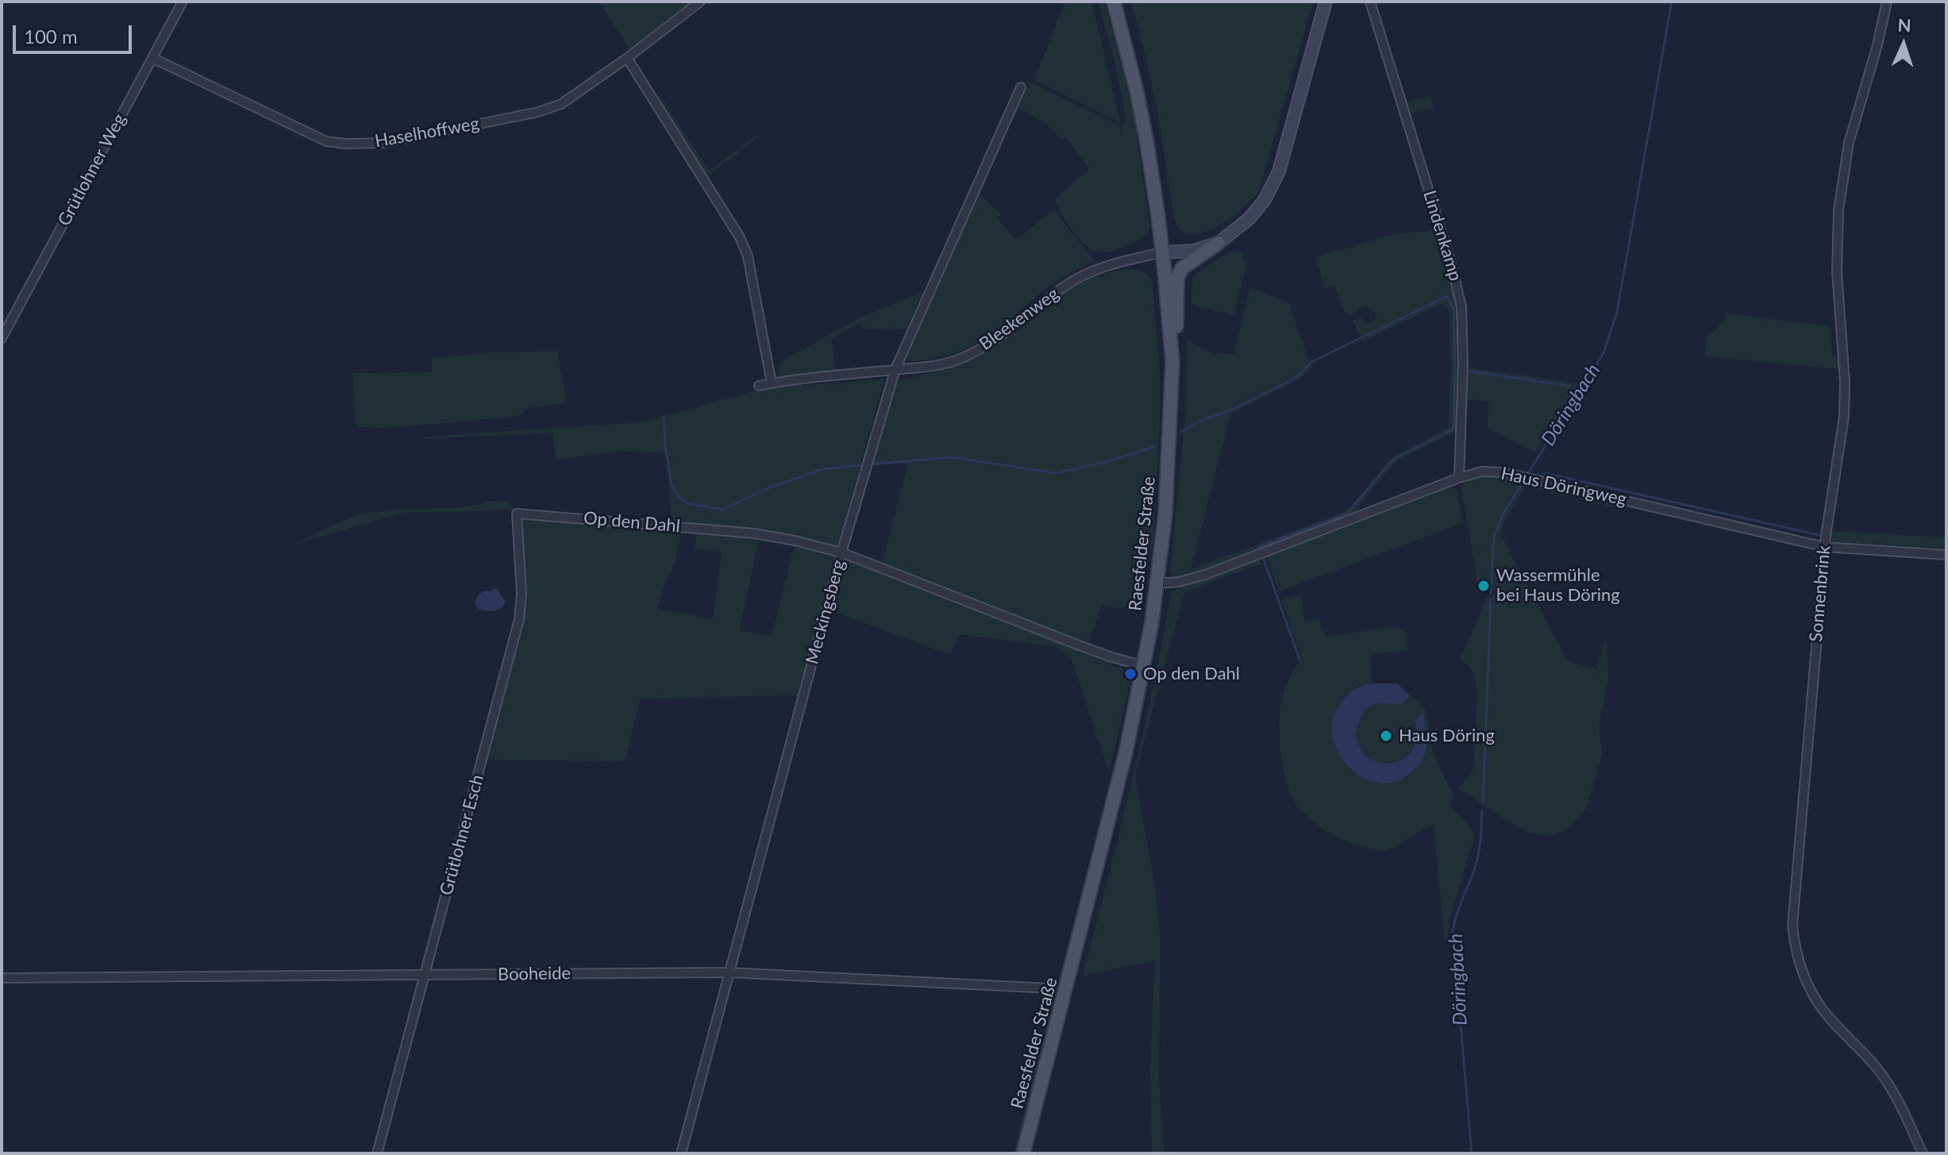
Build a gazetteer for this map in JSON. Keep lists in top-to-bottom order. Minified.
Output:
{"streets":{"main road":["Raesfelder Straße"],"street":["Haselhoffweg","Grütlohner Weg","Lindenkamp","Bleekenweg","Haus Döringweg","Op den Dahl","Sonnenbrink","Meckingsberg","Grütlohner Esch","Booheide"]},"crossings":[["Haselhoffweg","Grütlohner Weg"],["Lindenkamp","Haus Döringweg"],["Bleekenweg","Raesfelder Straße"],["Bleekenweg","Meckingsberg"],["Haus Döringweg","Raesfelder Straße"],["Haus Döringweg","Sonnenbrink"],["Op den Dahl","Raesfelder Straße"],["Op den Dahl","Meckingsberg"],["Op den Dahl","Grütlohner Esch"],["Raesfelder Straße","Booheide"],["Meckingsberg","Booheide"],["Grütlohner Esch","Booheide"]],"water":["Döringbach"],"places":["Wassermühle bei Haus Döring","Op den Dahl","Haus Döring"],"scale_bar":"100 m","north":"top"}
